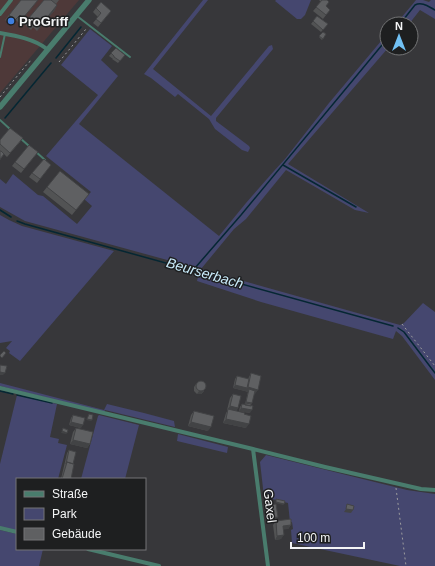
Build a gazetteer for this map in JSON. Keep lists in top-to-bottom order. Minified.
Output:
{"streets":{"street":["Gaxel"]},"water":["Beurserbach"],"places":["ProGriff"],"legend":["Straße","Park","Gebäude"],"scale_bar":"100 m","north":"top"}
